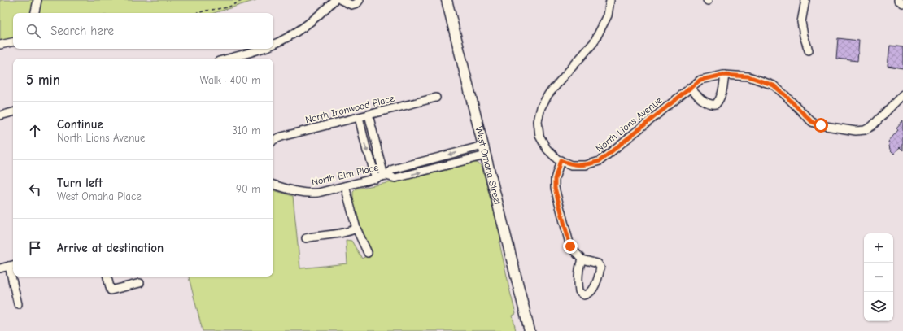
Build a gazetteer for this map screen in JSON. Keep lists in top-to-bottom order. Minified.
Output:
{"streets":{"main road":["West Omaha Street"],"street":["North Ironwood Place","North Lions Avenue","North Elm Place"]},"crossings":[["West Omaha Street","North Elm Place"]],"page":{"search":"Search here","heading":["5 min","Walk · 400 m"],"list":[["Continue","North Lions Avenue","310 m"],["Turn left","West Omaha Place","90 m"],"Arrive at destination"],"map_buttons":["+","−"]}}
